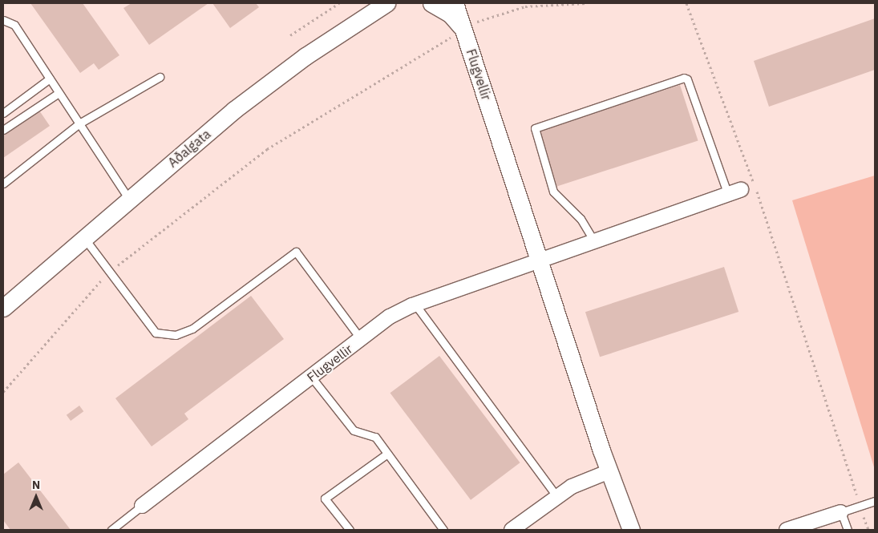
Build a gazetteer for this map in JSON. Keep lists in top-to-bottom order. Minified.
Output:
{"streets":{"street":["Flugvellir","Aðalgata"]},"north":"top"}
